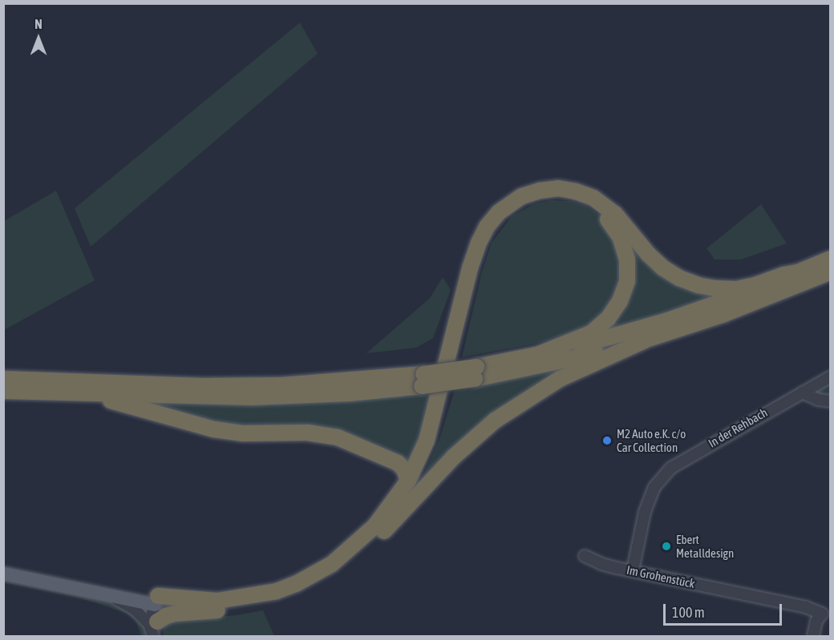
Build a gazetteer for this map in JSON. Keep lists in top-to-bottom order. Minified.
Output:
{"streets":{"street":["In der Rehbach","Im Grohenstück"]},"crossings":[["In der Rehbach","Im Grohenstück"]],"places":["M2 Auto e.K. c/o Car Collection","Ebert Metalldesign"],"scale_bar":"100 m","north":"top"}
